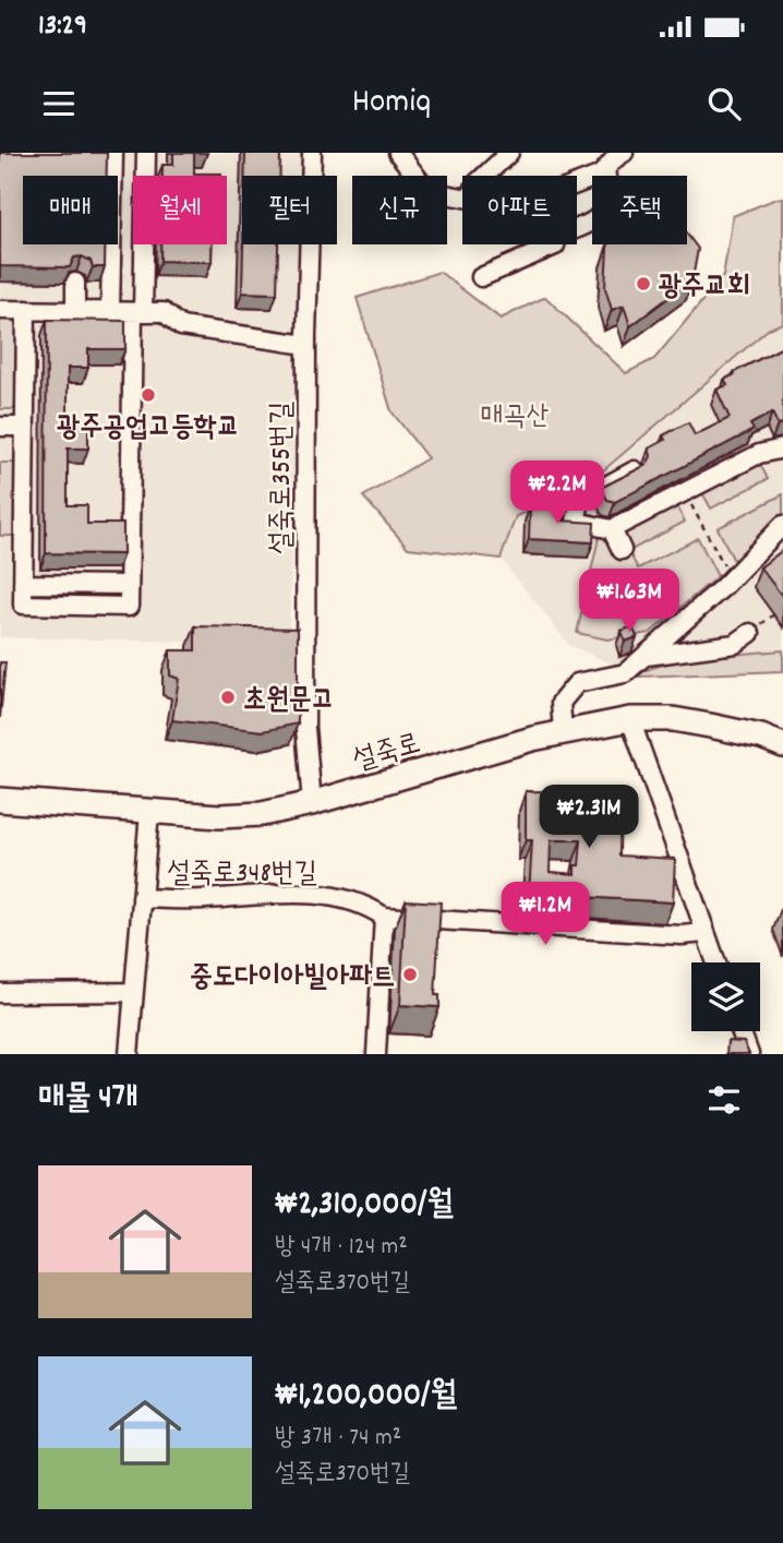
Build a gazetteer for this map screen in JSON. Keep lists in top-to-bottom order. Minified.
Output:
{"streets":{"main road":["설죽로"],"street":["설죽로355번길","설죽로348번길"]},"crossings":[["설죽로355번길","설죽로"],["설죽로","설죽로348번길"]],"parks":["매곡산"],"places":["광주교회","광주공업고등학교","초원문고","중도다이아빌아파트"],"page":{"status":"13:29","header":"Homiq","chip":["매매","월세","필터","신규","아파트","주택"],"price":["₩2.2M","₩1.63M","₩2.31M","₩1.2M"],"heading":"매물 4개","list":[{"name":"₩2,310,000/월","note":"방 4개 · 124 m² · 설죽로370번길"},{"name":"₩1,200,000/월","note":"방 3개 · 74 m² · 설죽로370번길"}]}}
